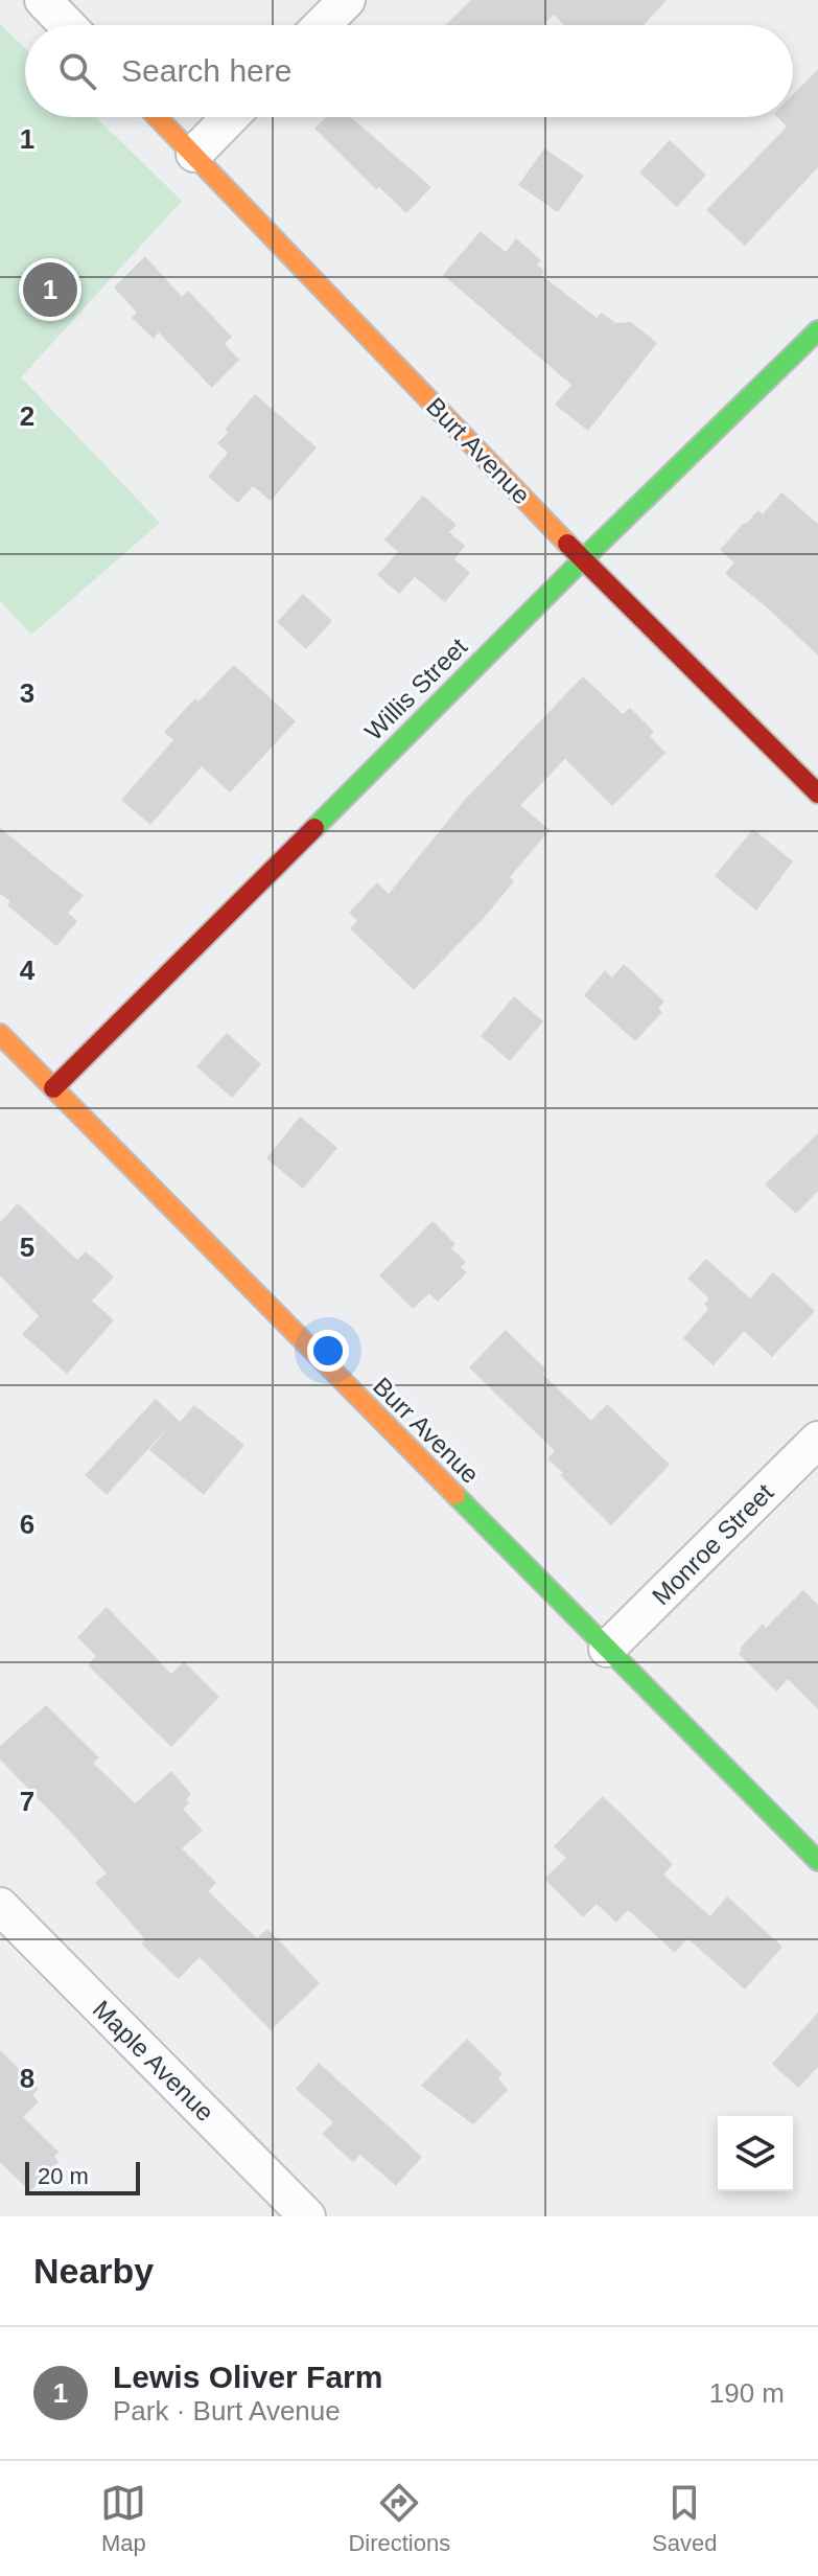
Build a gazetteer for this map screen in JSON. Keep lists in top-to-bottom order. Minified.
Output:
{"streets":{"street":["Burt Avenue","Willis Street","Burr Avenue","Monroe Street","Maple Avenue"]},"crossings":[["Burt Avenue","Willis Street"],["Willis Street","Burr Avenue"],["Burr Avenue","Monroe Street"]],"scale_bar":"20 m","page":{"search":"Search here","pins":"1","scale":"20 m","heading":"Nearby","list":[{"mark":"1","name":"Lewis Oliver Farm","note":"Park · Burt Avenue","value":"190 m"}],"nav":["Map","Directions","Saved"]},"grid":{"rows":["1","2","3","4","5","6","7","8"]}}
